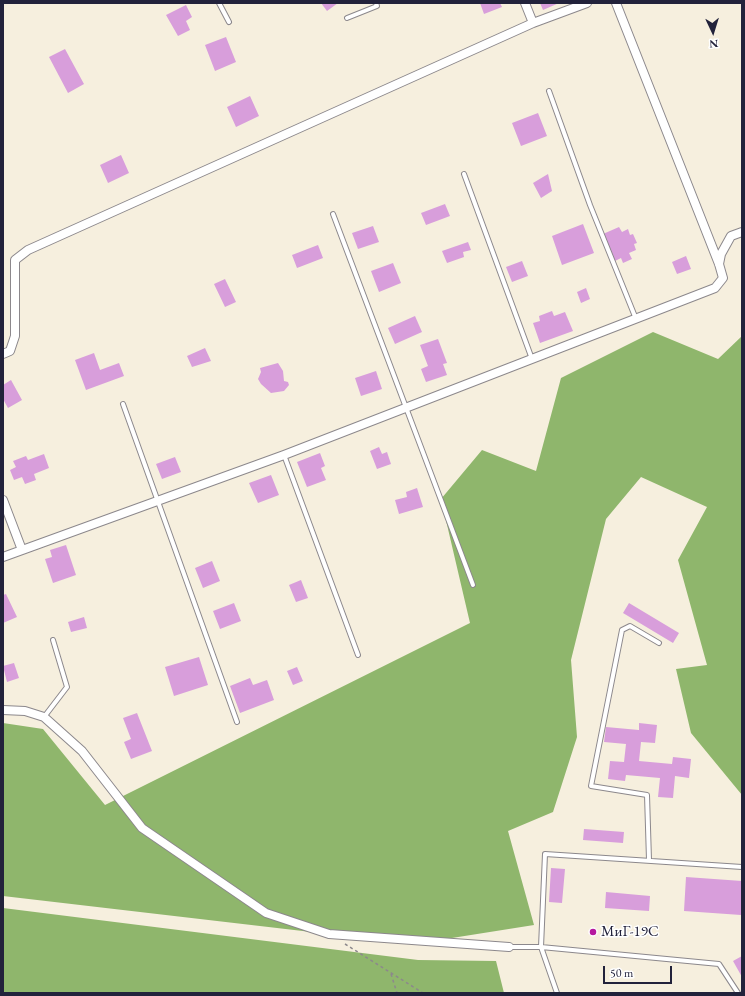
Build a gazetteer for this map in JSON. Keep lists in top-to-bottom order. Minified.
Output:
{"places":["МиГ-19С"],"scale_bar":"50 m","north":"bottom"}
